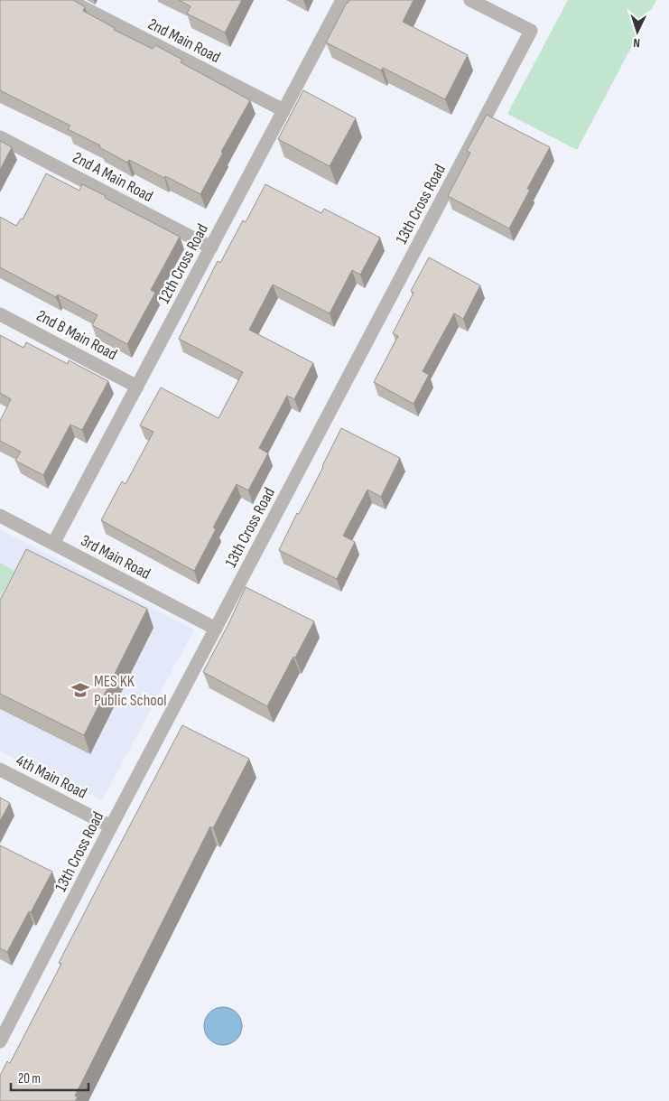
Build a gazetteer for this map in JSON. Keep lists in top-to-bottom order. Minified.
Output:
{"streets":{"street":["2nd Main Road","2nd A Main Road","13th Cross Road","12th Cross Road","2nd B Main Road","3rd Main Road","4th Main Road"]},"crossings":[["2nd Main Road","12th Cross Road"],["2nd A Main Road","12th Cross Road"],["13th Cross Road","3rd Main Road"],["13th Cross Road","4th Main Road"],["12th Cross Road","2nd B Main Road"],["12th Cross Road","3rd Main Road"]],"places":{"school or university":["MES KK Public School"]},"scale_bar":"20 m","north":"bottom"}
